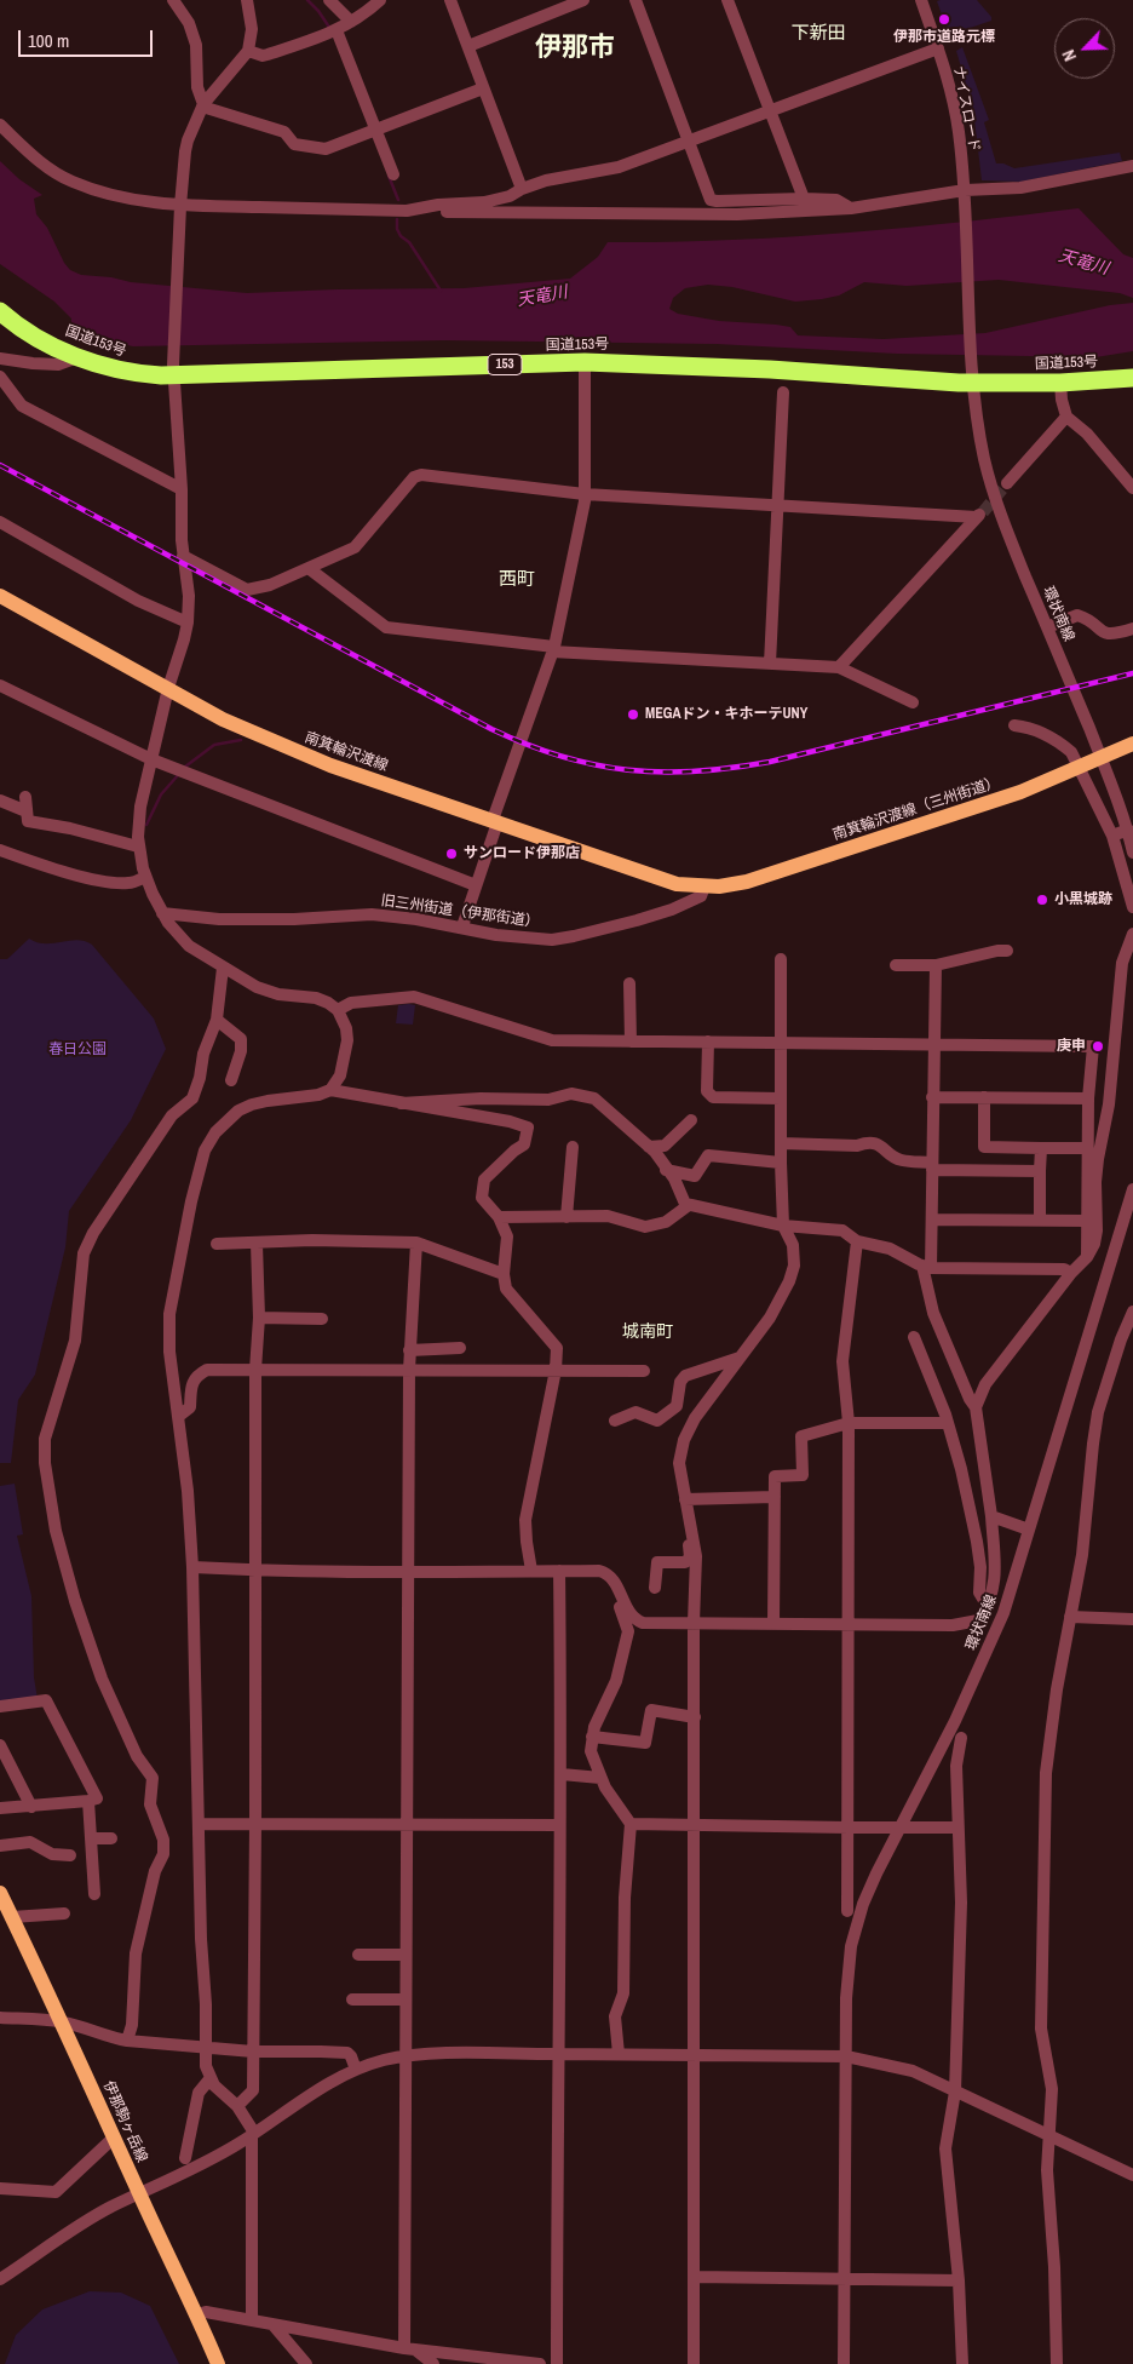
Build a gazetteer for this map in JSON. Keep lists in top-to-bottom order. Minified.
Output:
{"streets":{"highway":["国道153号","153"],"main road":["南箕輪沢渡線","南箕輪沢渡線（三州街道）","伊那駒ヶ岳線"],"street":["ナイスロード","環状南線","旧三州街道（伊那街道）"]},"crossings":[["ナイスロード","国道153号"],["ナイスロード","環状南線"],["国道153号","環状南線"],["環状南線","南箕輪沢渡線（三州街道）"],["南箕輪沢渡線","南箕輪沢渡線（三州街道）"],["南箕輪沢渡線","旧三州街道（伊那街道）"],["南箕輪沢渡線（三州街道）","旧三州街道（伊那街道）"]],"districts":["下新田","伊那市","西町","城南町"],"water":["天竜川"],"parks":["春日公園"],"places":["伊那市道路元標","MEGAドン・キホーテUNY","サンロード伊那店","小黒城跡","庚申"],"scale_bar":"100 m","north":"bottom left"}
